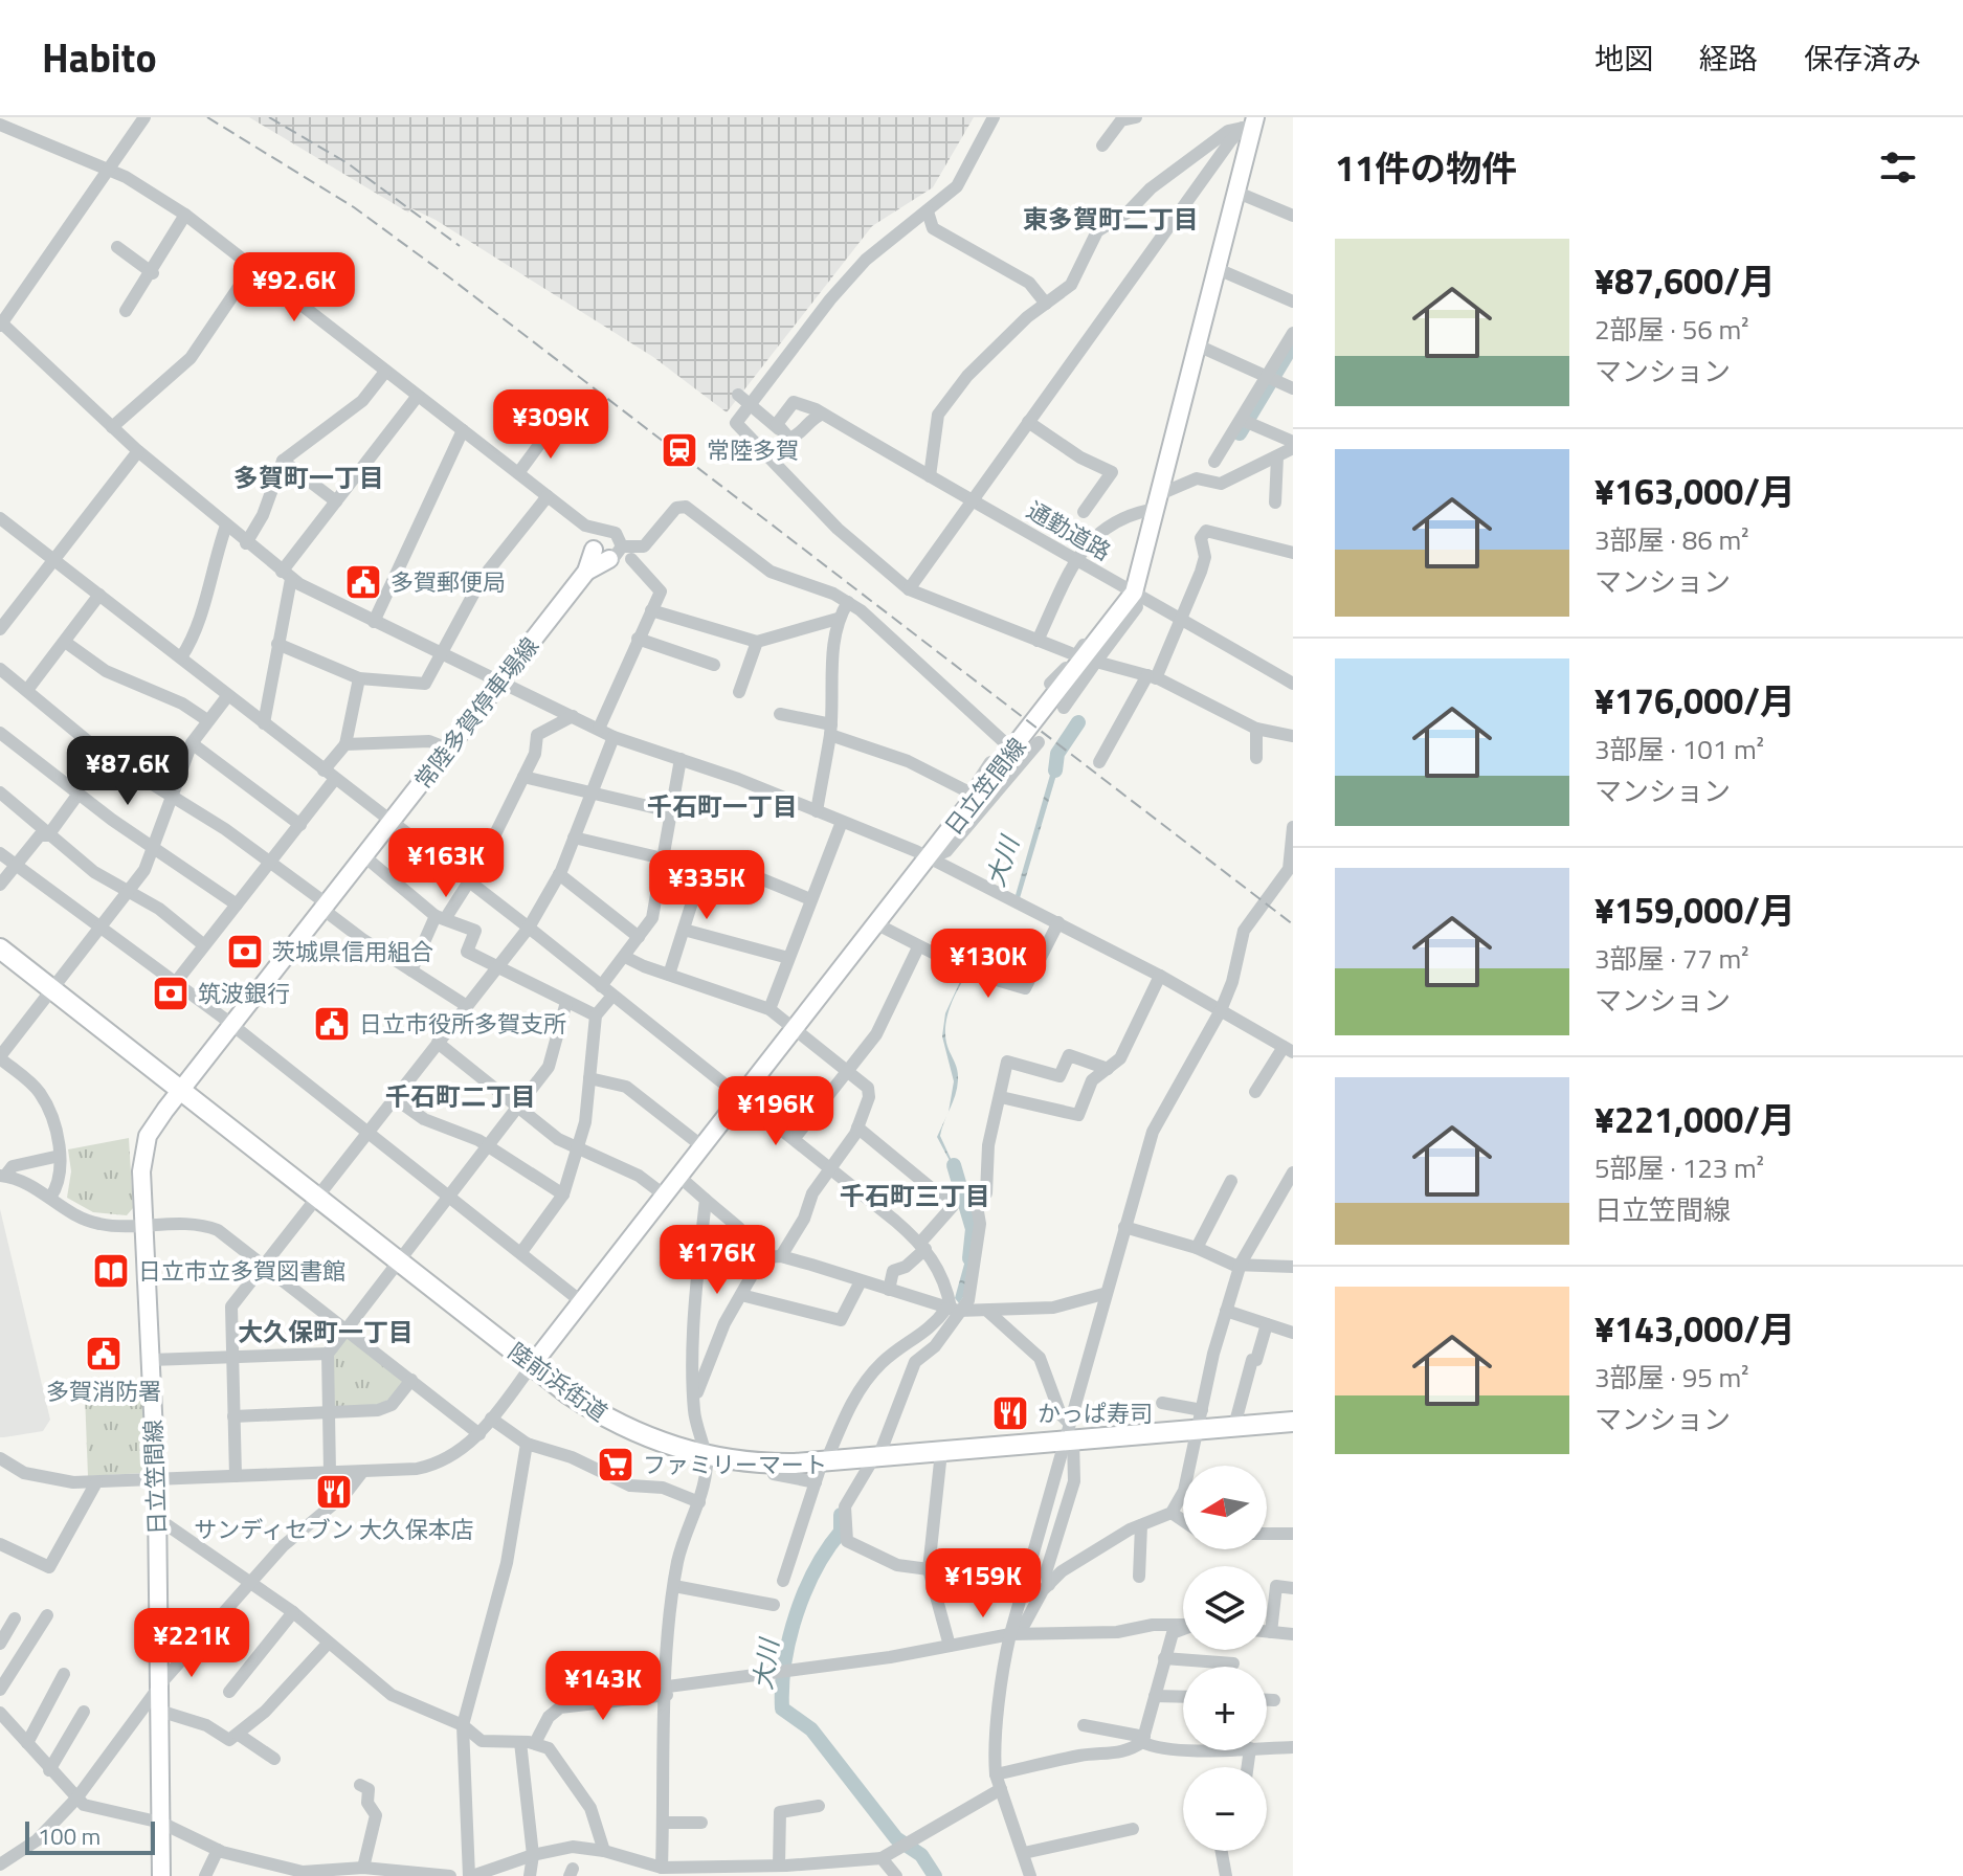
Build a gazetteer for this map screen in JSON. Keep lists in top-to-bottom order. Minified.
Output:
{"streets":{"highway":["陸前浜街道"],"main road":["常陸多賀停車場線","日立笠間線"],"street":["通勤道路"]},"crossings":[["通勤道路","日立笠間線"],["常陸多賀停車場線","日立笠間線"],["常陸多賀停車場線","陸前浜街道"],["日立笠間線","陸前浜街道"]],"districts":["東多賀町二丁目","多賀町一丁目","千石町一丁目","千石町二丁目","千石町三丁目","大久保町一丁目"],"water":["大川"],"places":{"station":["常陸多賀"],"public building":["多賀郵便局","日立市役所多賀支所","多賀消防署"],"bank":["茨城県信用組合","筑波銀行"],"library":["日立市立多賀図書館"],"restaurant":["かっぱ寿司","サンディセブン 大久保本店"],"supermarket":["ファミリーマート"]},"scale_bar":"100 m","north":"left","page":{"header":"Habito","nav":["地図","経路","保存済み"],"heading":"11件の物件","list":[{"name":"¥87,600/月","note":"2部屋 · 56 m² · マンション"},{"name":"¥163,000/月","note":"3部屋 · 86 m² · マンション"},{"name":"¥176,000/月","note":"3部屋 · 101 m² · マンション"},{"name":"¥159,000/月","note":"3部屋 · 77 m² · マンション"},{"name":"¥221,000/月","note":"5部屋 · 123 m² · 日立笠間線"},{"name":"¥143,000/月","note":"3部屋 · 95 m² · マンション"}],"price":["¥92.6K","¥309K","¥87.6K","¥163K","¥335K","¥130K","¥196K","¥176K","¥159K","¥221K","¥143K"],"map_buttons":["+","−"],"scale":"100 m"}}
